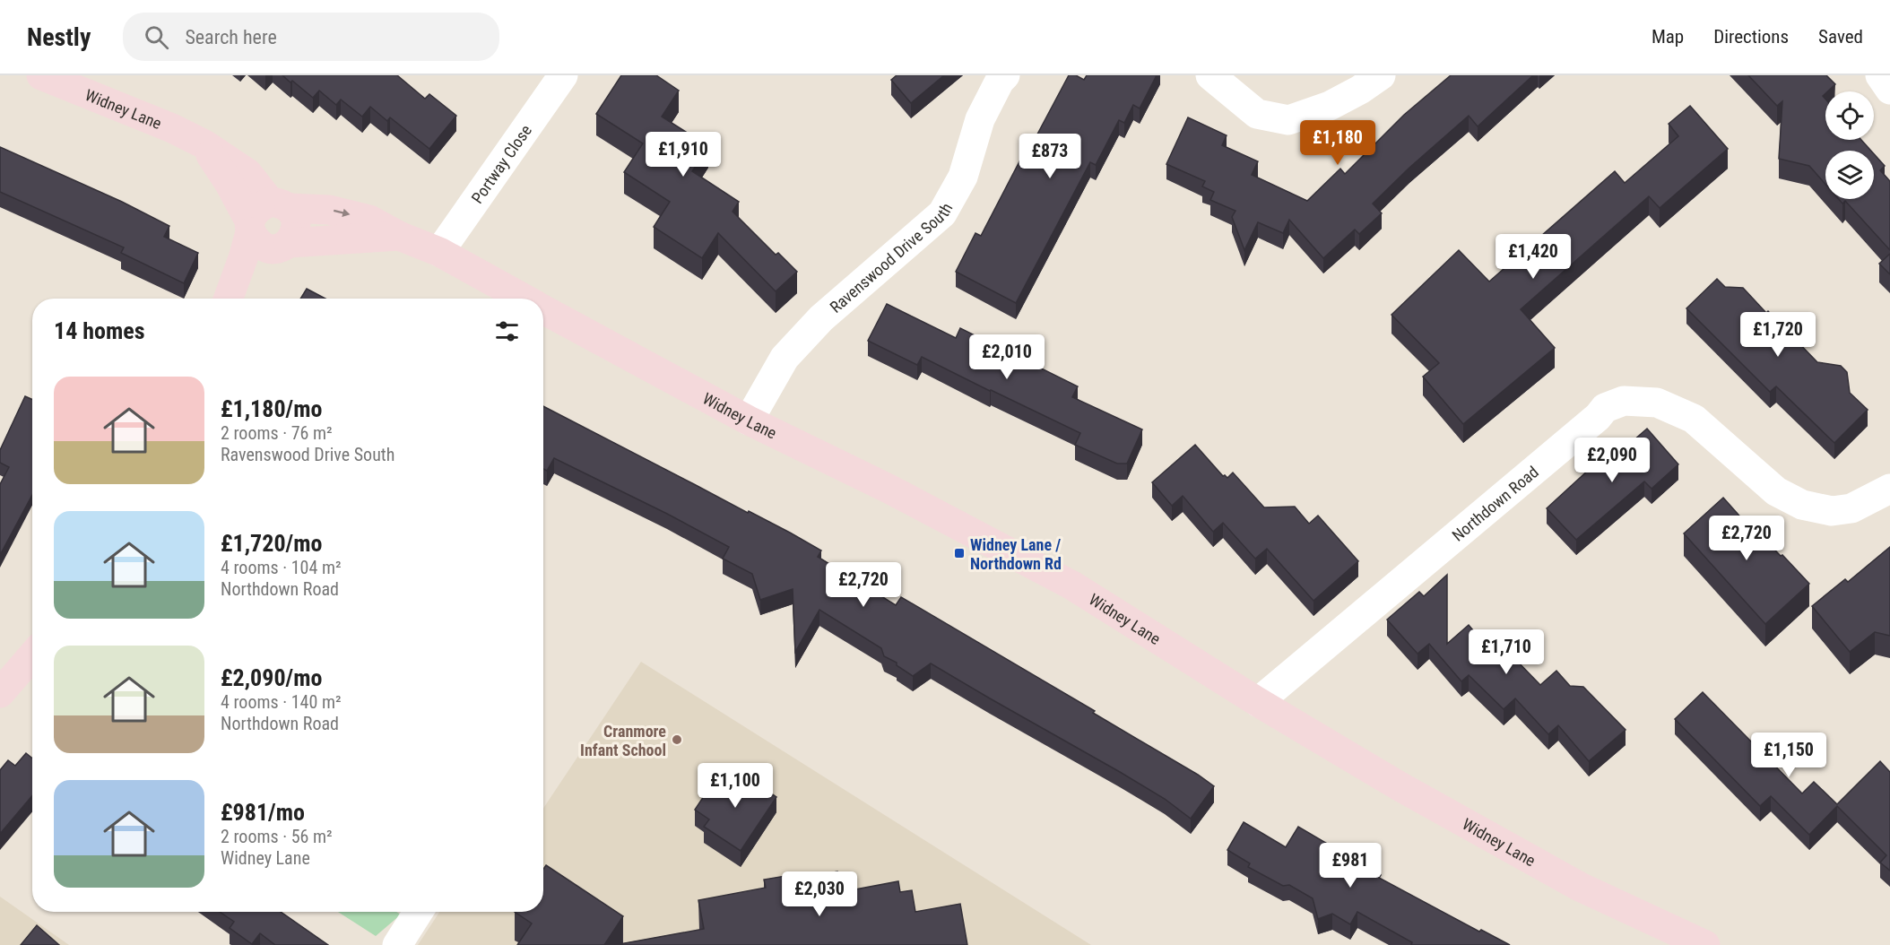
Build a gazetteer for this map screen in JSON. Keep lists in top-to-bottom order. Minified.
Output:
{"streets":{"street":["Widney Lane","Portway Close","Ravenswood Drive South","Northdown Road"]},"crossings":[["Widney Lane","Portway Close"],["Widney Lane","Ravenswood Drive South"],["Widney Lane","Northdown Road"]],"places":{"transit":["Widney Lane / Northdown Rd"],"other":["Cranmore Infant School"]},"page":{"header":"Nestly","search":"Search here","nav":["Map","Directions","Saved"],"price":["£1,180","£1,910","£873","£1,420","£1,720","£2,010","£2,090","£2,720","£2,720","£1,710","£1,150","£1,100","£981","£2,030"],"heading":"14 homes","list":[{"name":"£1,180/mo","note":"2 rooms · 76 m² · Ravenswood Drive South"},{"name":"£1,720/mo","note":"4 rooms · 104 m² · Northdown Road"},{"name":"£2,090/mo","note":"4 rooms · 140 m² · Northdown Road"},{"name":"£981/mo","note":"2 rooms · 56 m² · Widney Lane"}]}}
